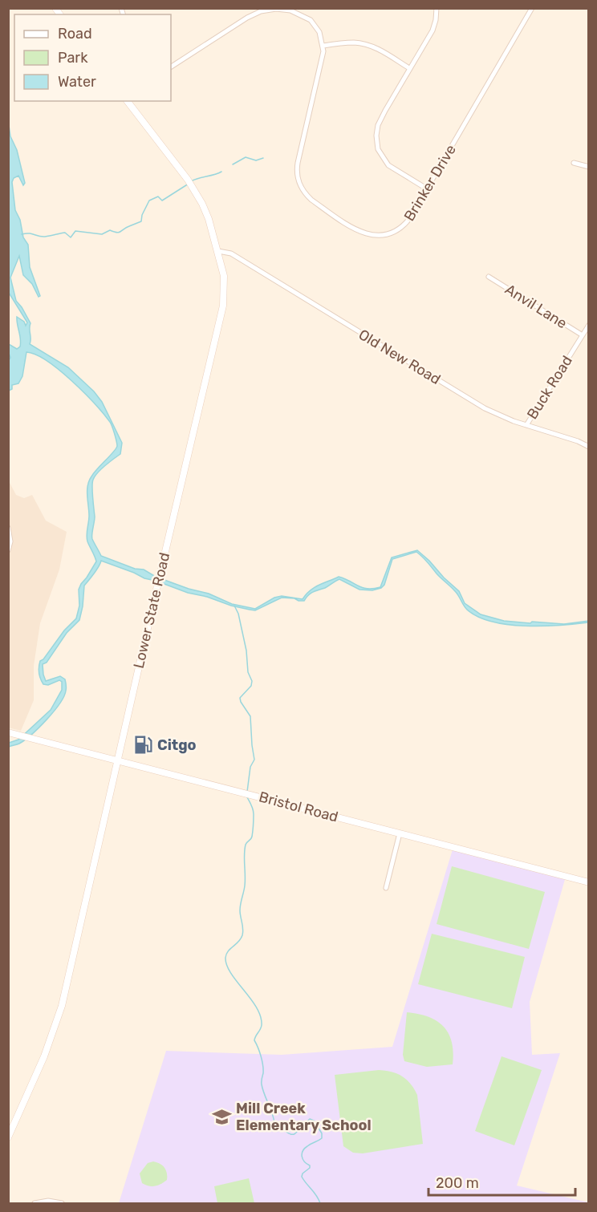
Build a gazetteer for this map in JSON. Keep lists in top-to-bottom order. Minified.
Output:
{"streets":{"main road":["Lower State Road","Bristol Road"],"street":["Brinker Drive","Anvil Lane","Old New Road","Buck Road"]},"crossings":[["Anvil Lane","Buck Road"],["Old New Road","Buck Road"],["Old New Road","Lower State Road"],["Lower State Road","Bristol Road"]],"places":{"fuel station":["Citgo"],"school or university":["Mill Creek Elementary School"]},"legend":["Road","Park","Water"],"scale_bar":"200 m"}
